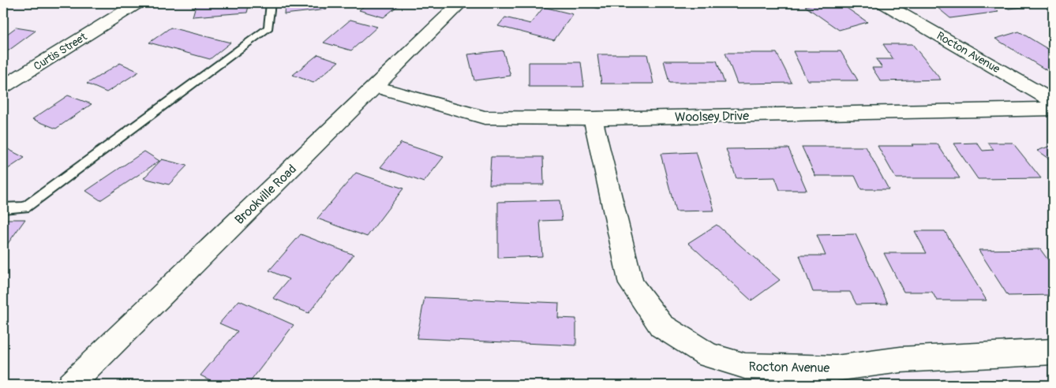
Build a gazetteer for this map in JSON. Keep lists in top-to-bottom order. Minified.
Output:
{"streets":{"street":["Curtis Street","Rocton Avenue","Woolsey Drive","Brookville Road"]},"crossings":[["Rocton Avenue","Woolsey Drive"],["Woolsey Drive","Brookville Road"]]}
